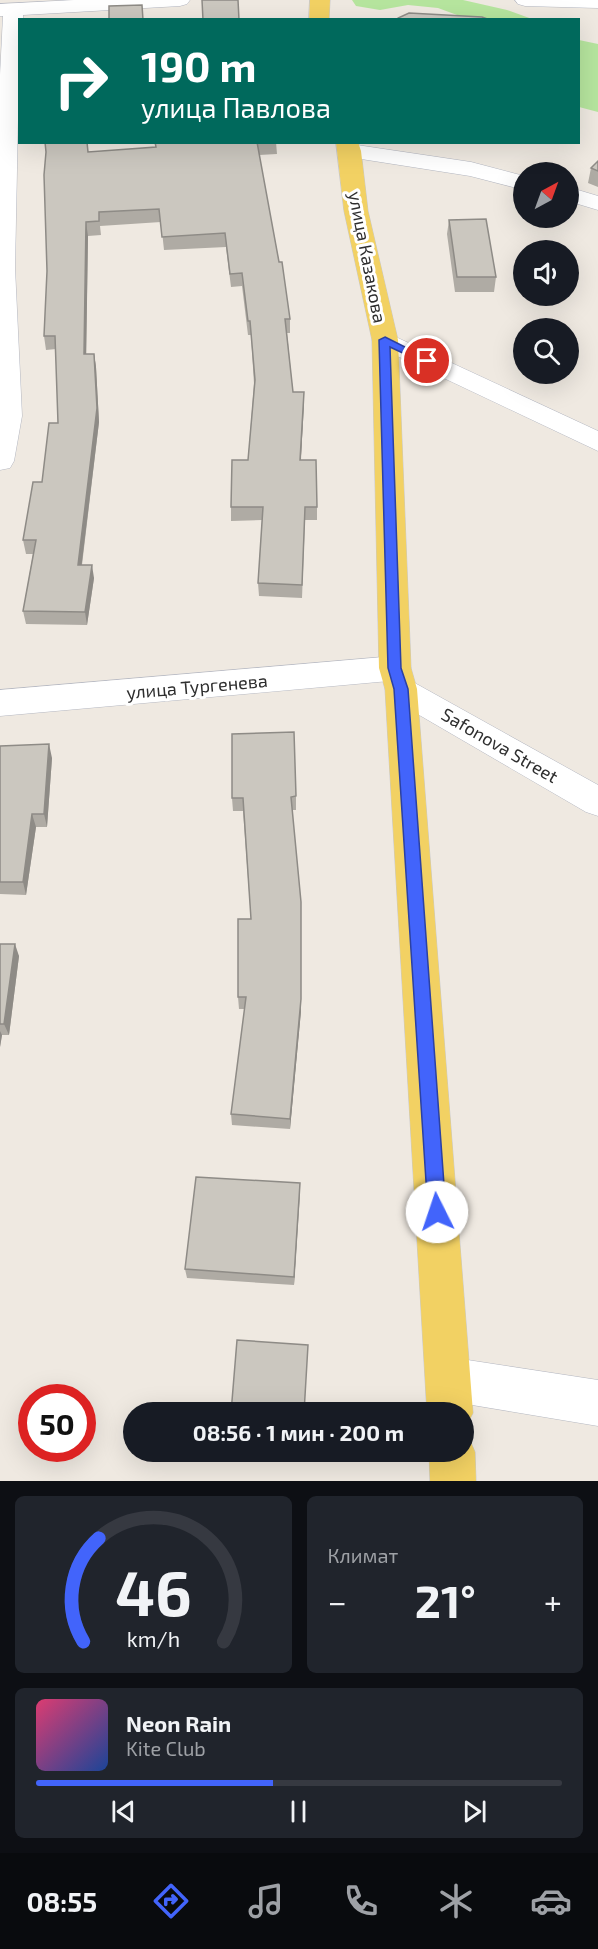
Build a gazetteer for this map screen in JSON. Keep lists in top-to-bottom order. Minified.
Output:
{"streets":{"main road":["улица Казакова"],"street":["улица Тургенева","Safonova Street"]},"crossings":[["улица Казакова","улица Тургенева"],["улица Казакова","Safonova Street"],["улица Тургенева","Safonova Street"]],"north":"top right","page":{"turn":["190 m","улица Павлова"],"limit":"50","trip":"08:56 · 1 мин · 200 m","tile":"Климат","heat":["−","21°","+"],"song":["Neon Rain","Kite Club"],"tabs":"08:55","gauge":["46","km/h"]}}
